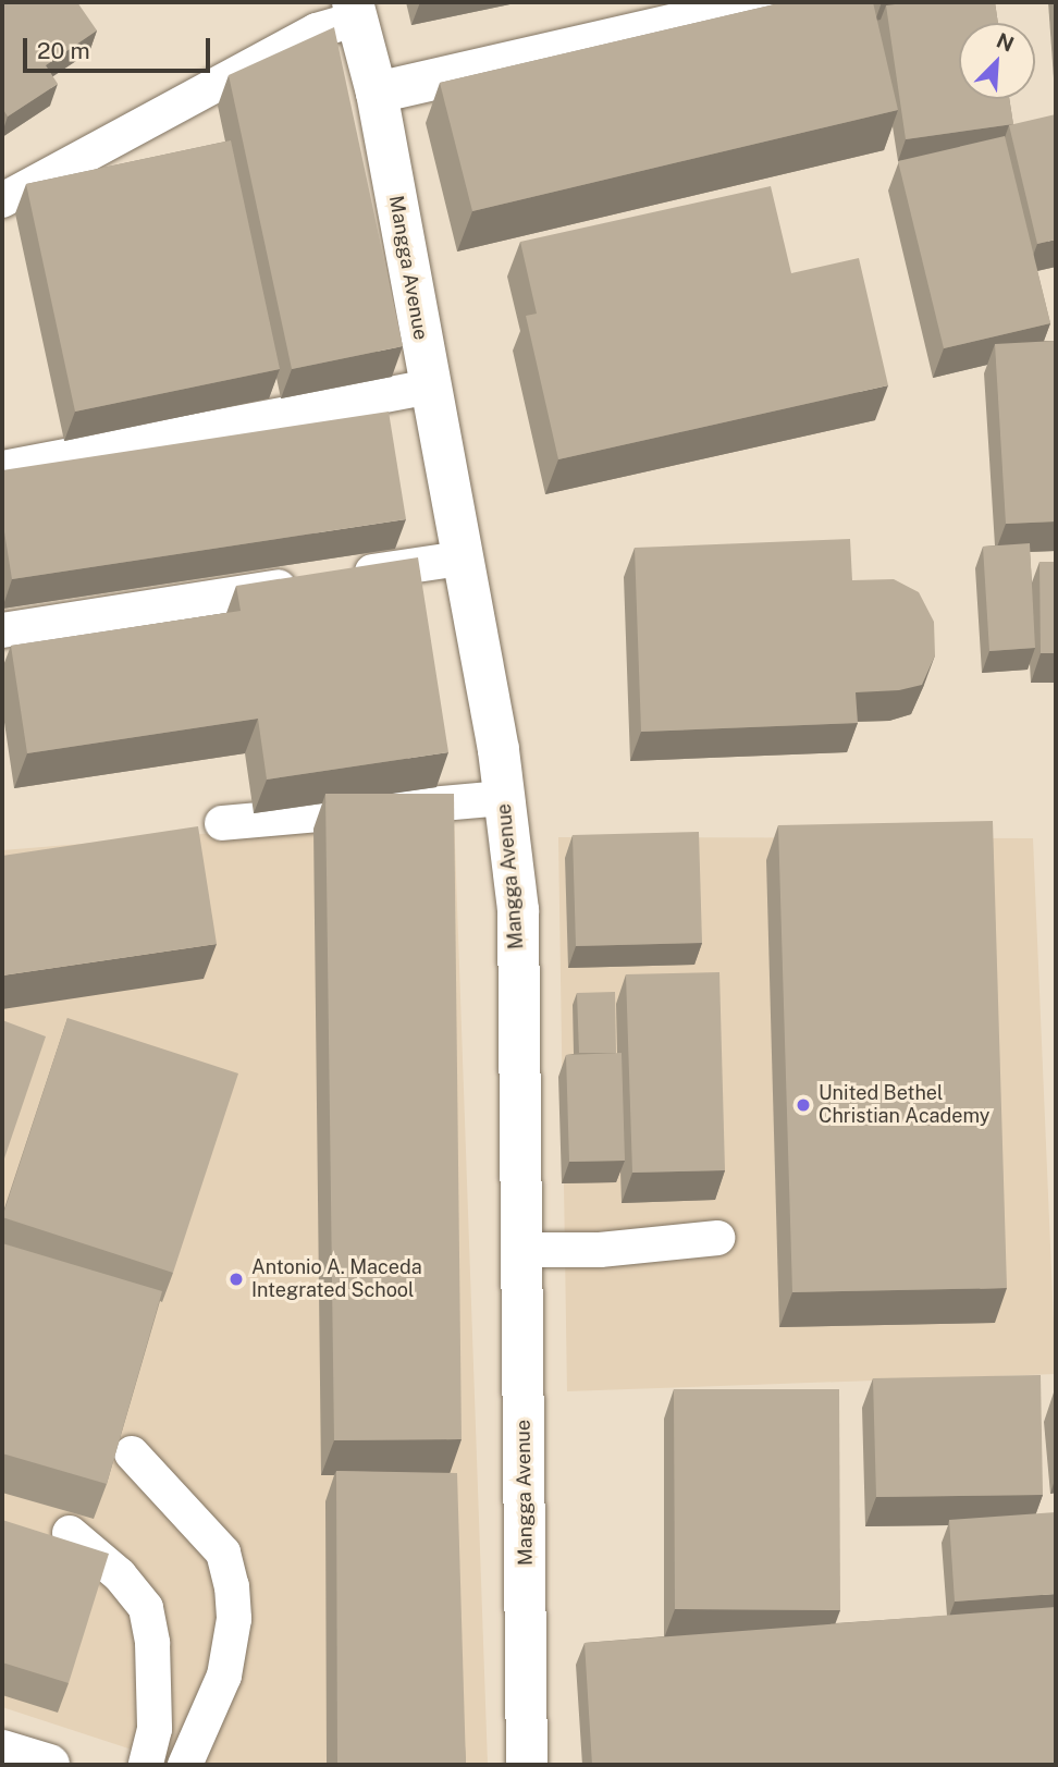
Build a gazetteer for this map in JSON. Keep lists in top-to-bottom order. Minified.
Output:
{"streets":{"street":["Mangga Avenue"]},"places":["United Bethel Christian Academy","Antonio A. Maceda Integrated School"],"scale_bar":"20 m","north":"top right"}
